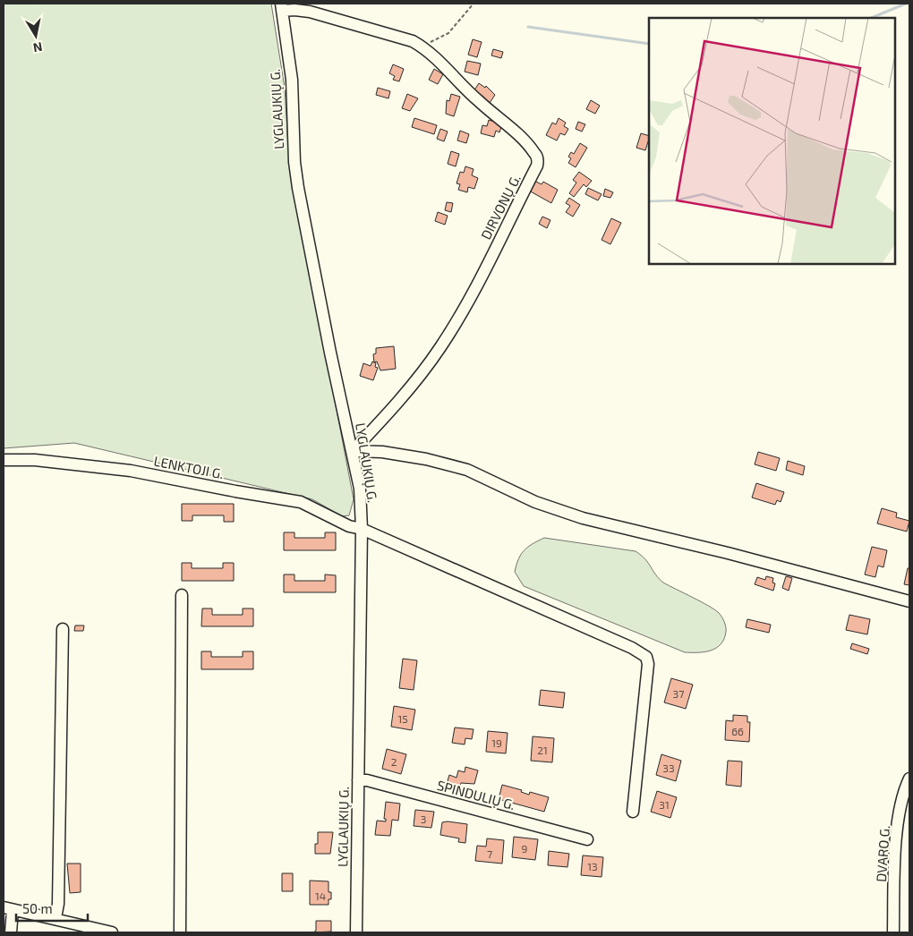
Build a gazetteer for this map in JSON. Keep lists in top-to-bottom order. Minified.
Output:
{"streets":{"street":["LYGLAUKIŲ G.","DIRVONŲ G.","LENKTOJI G.","SPINDULIŲ G.","DVARO G."]},"crossings":[["LYGLAUKIŲ G.","DIRVONŲ G."],["LYGLAUKIŲ G.","LENKTOJI G."],["LYGLAUKIŲ G.","SPINDULIŲ G."]],"house_numbers":["37","15","66","19","21","2","33","31","3","9","7","13","14"],"scale_bar":"50 m","north":"bottom"}
